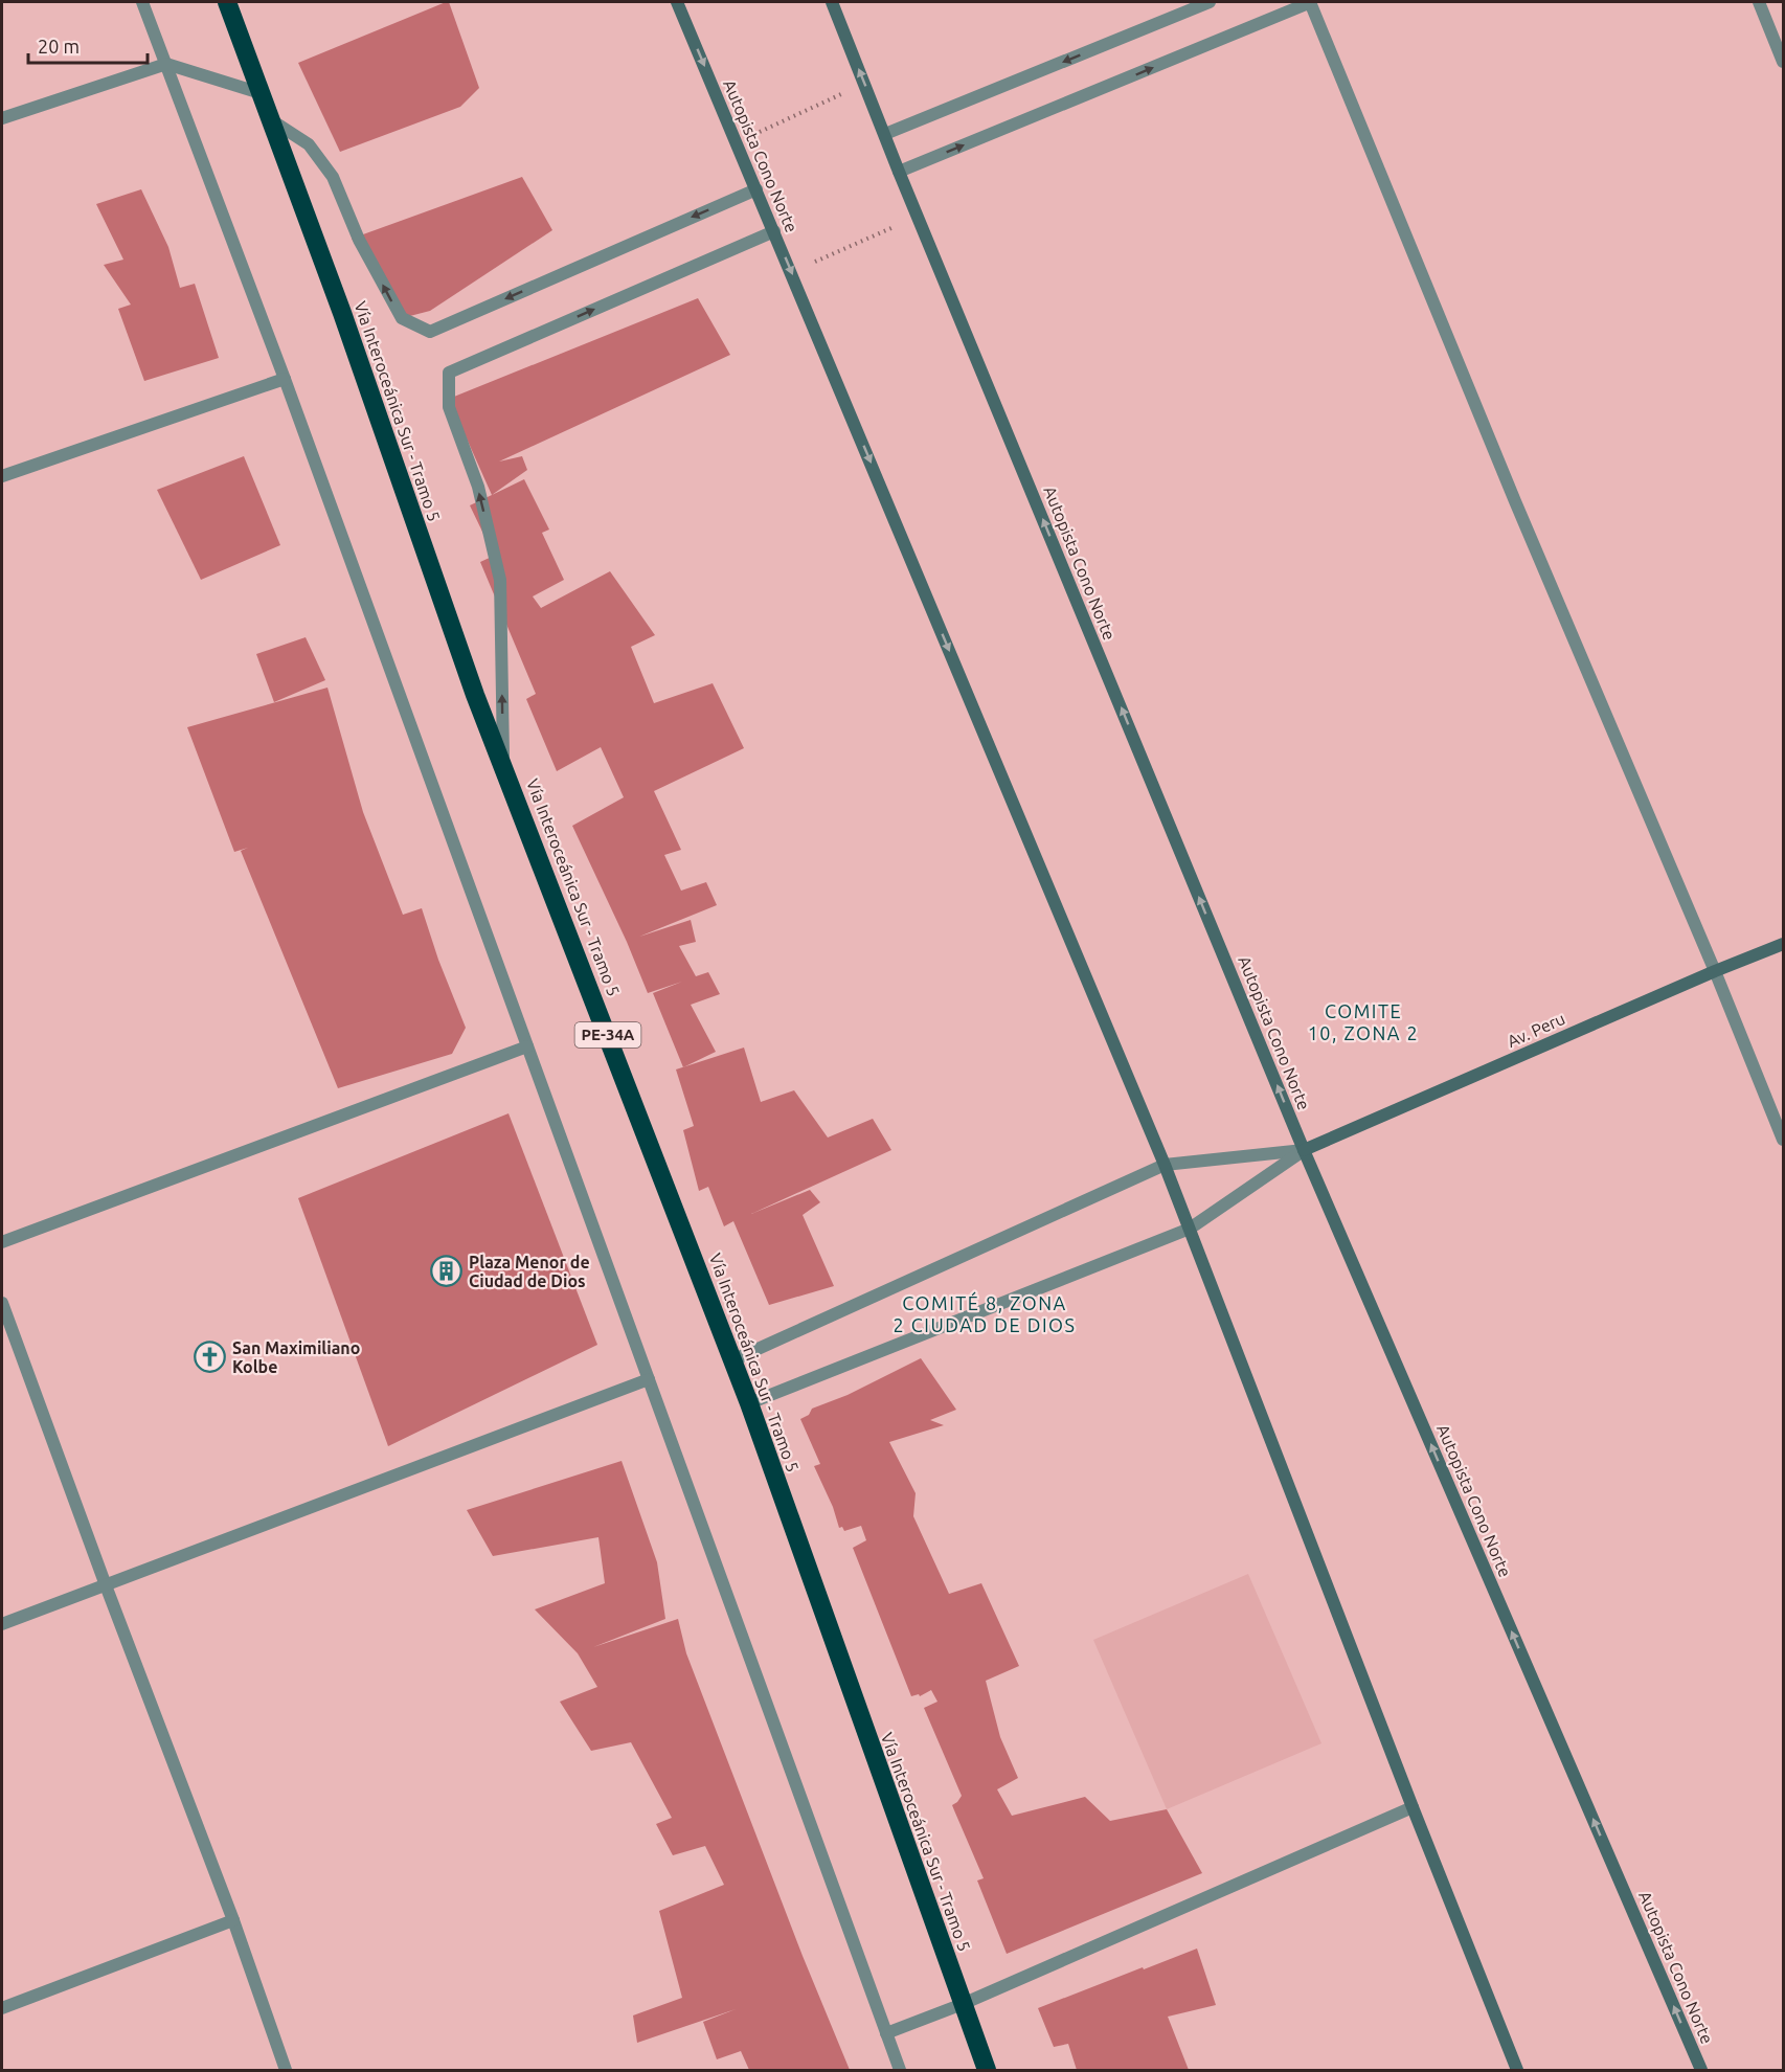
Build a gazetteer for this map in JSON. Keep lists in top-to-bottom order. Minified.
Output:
{"streets":{"highway":["Vía Interoceánica Sur - Tramo 5","PE-34A"],"main road":["Autopista Cono Norte","Av. Peru"]},"crossings":[["Autopista Cono Norte","Av. Peru"]],"districts":["COMITE 10, ZONA 2","COMITÉ 8, ZONA 2 CIUDAD DE DIOS"],"places":{"building":["Plaza Menor de Ciudad de Dios"],"church":["San Maximiliano Kolbe"]},"scale_bar":"20 m"}
